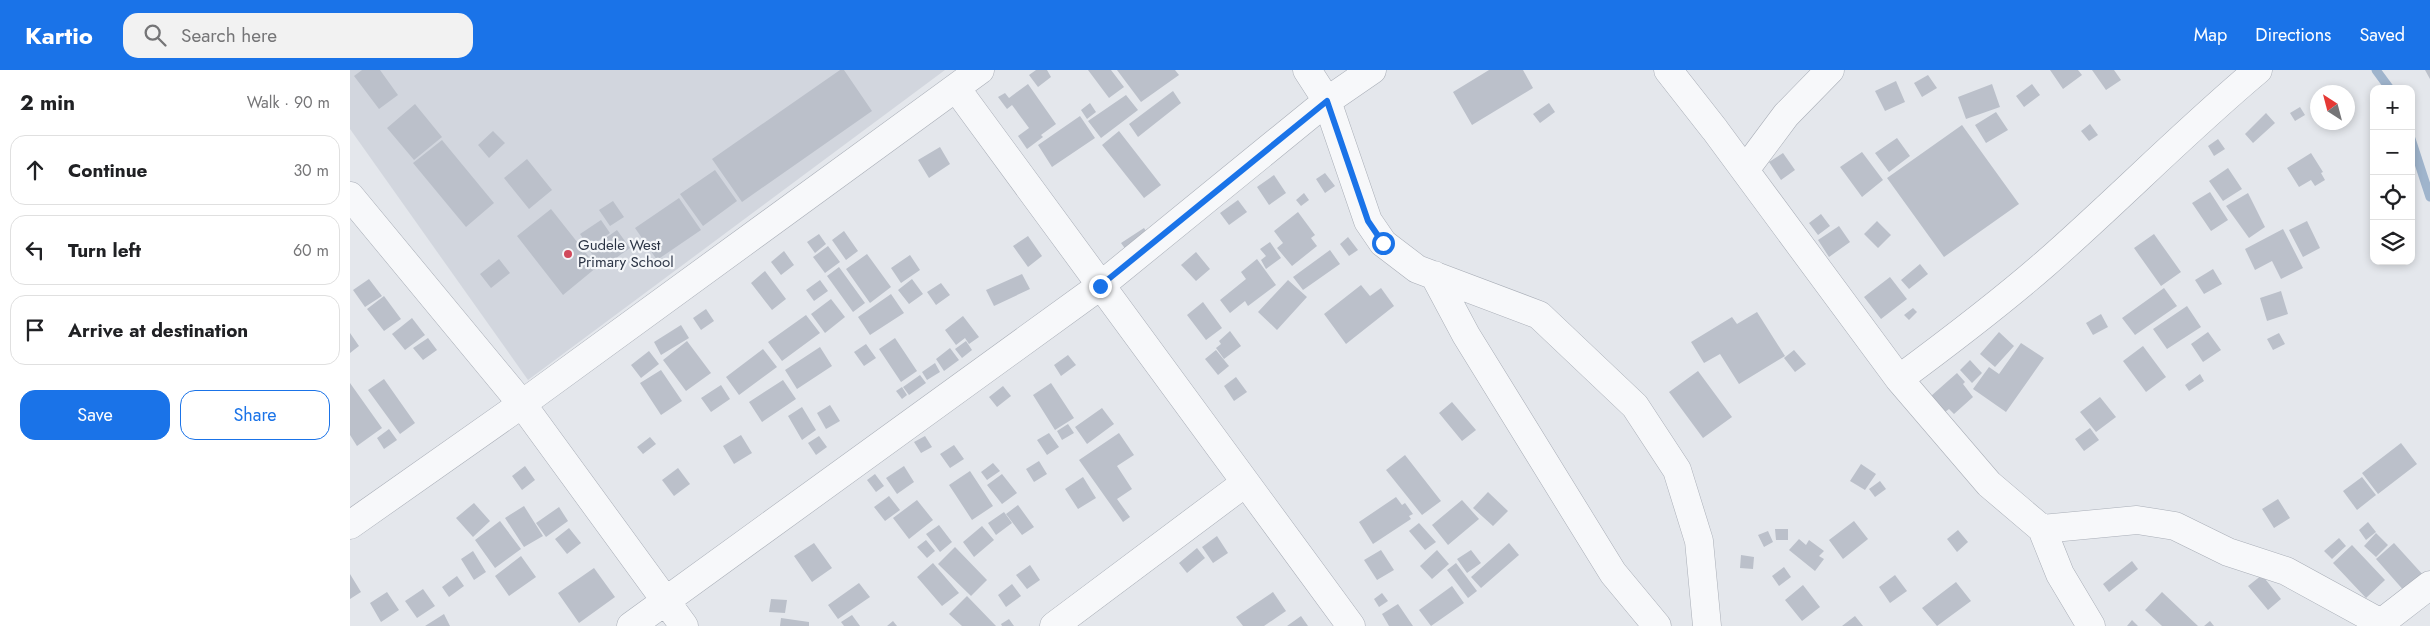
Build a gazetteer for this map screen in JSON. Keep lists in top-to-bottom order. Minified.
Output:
{"places":["Gudele West Primary School"],"north":"top left","page":{"header":"Kartio","search":"Search here","nav":["Map","Directions","Saved"],"heading":["2 min","Walk · 90 m"],"map_buttons":["+","−"],"list":[["Continue","30 m"],["Turn left","60 m"],"Arrive at destination"],"buttons":["Save","Share"]}}
